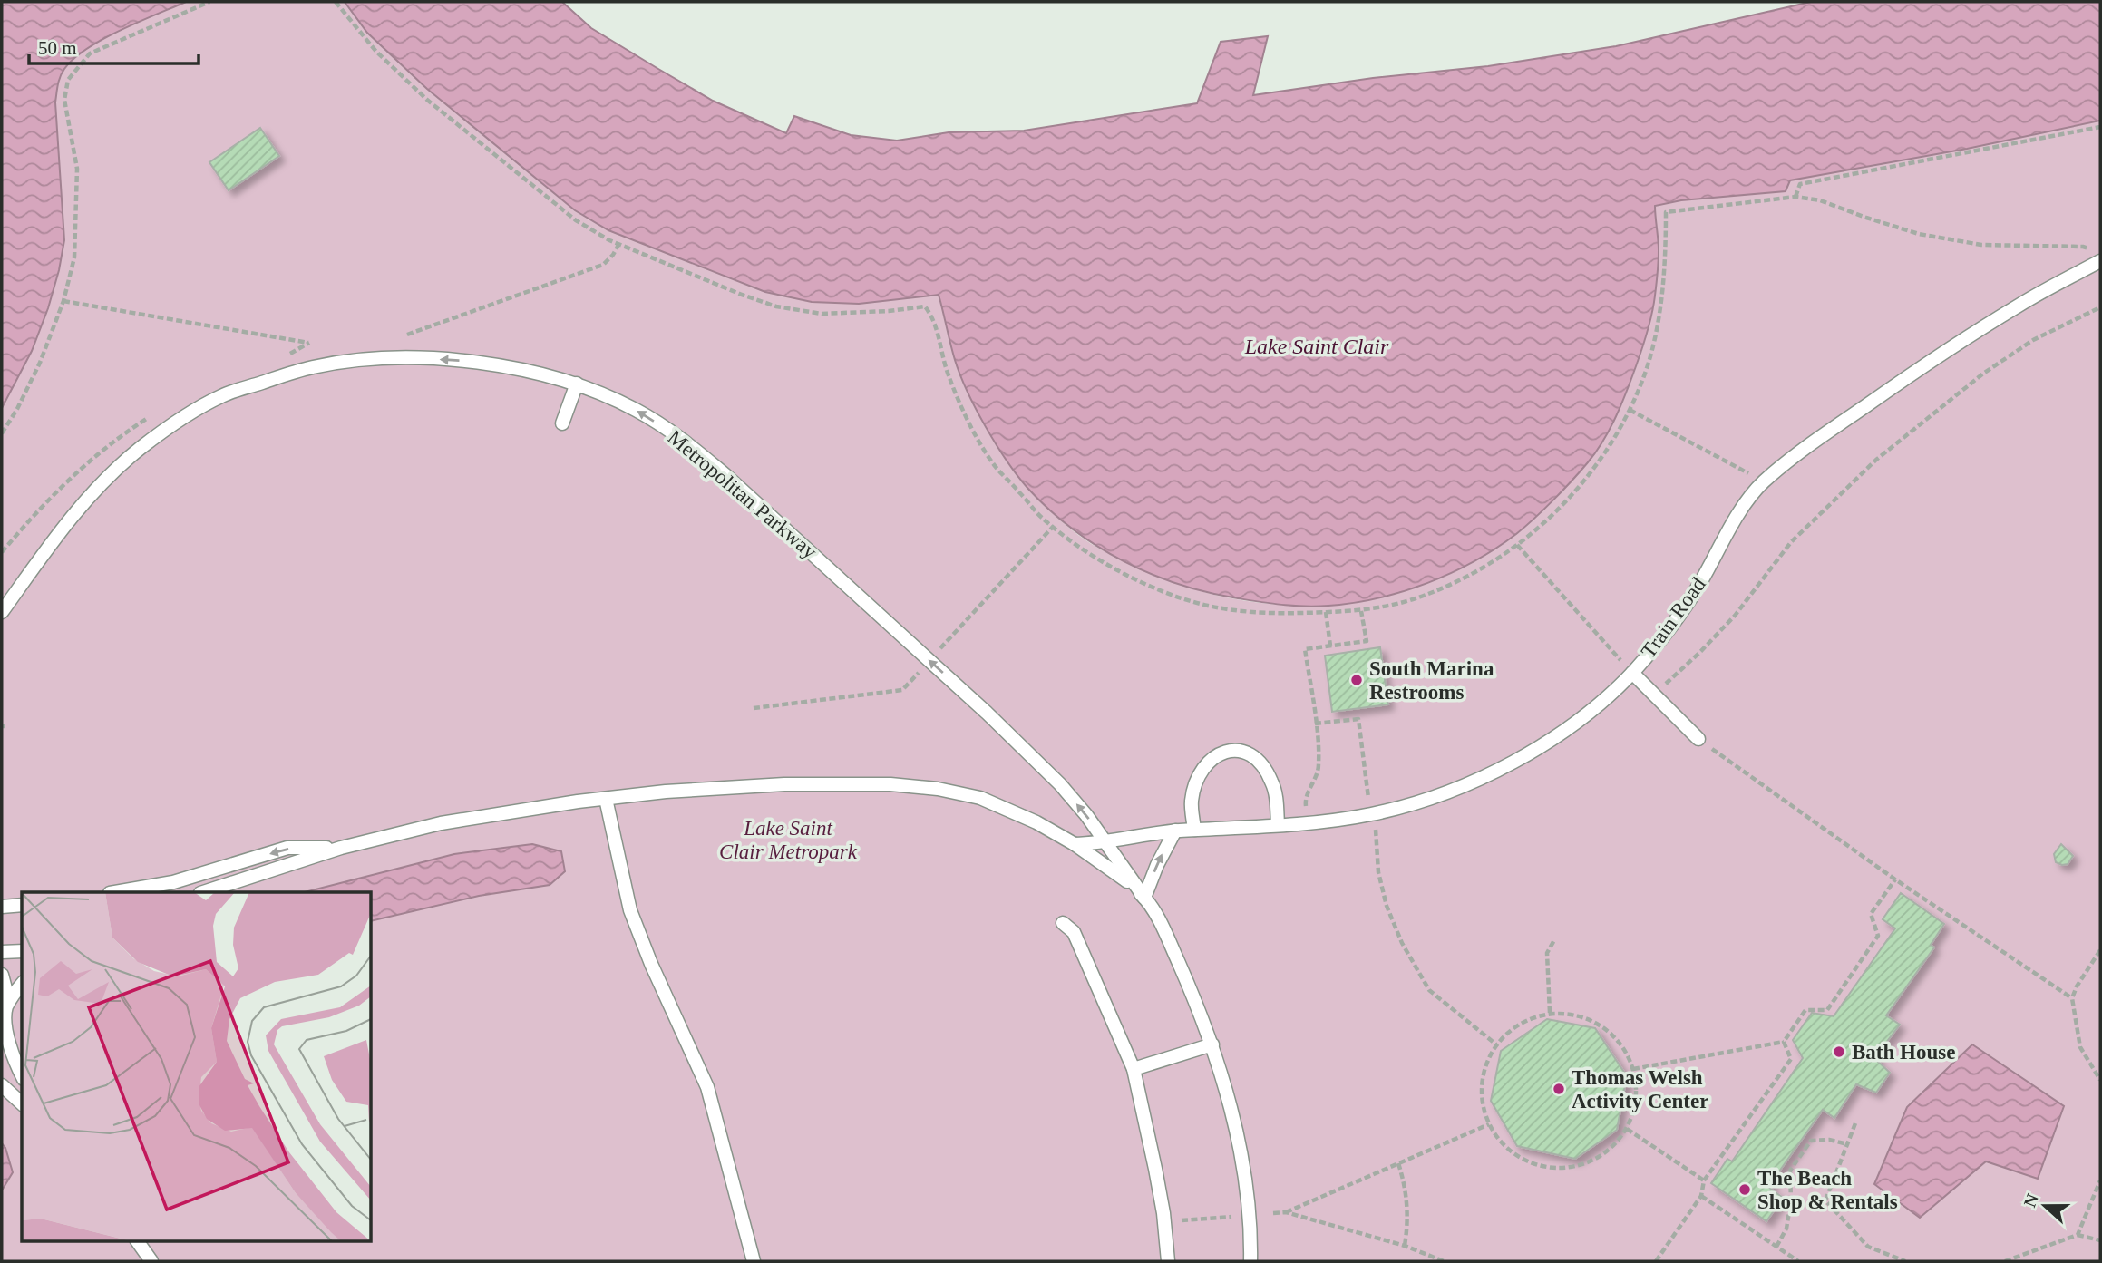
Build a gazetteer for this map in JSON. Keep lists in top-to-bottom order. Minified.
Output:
{"streets":{"lane":["Metropolitan Parkway","Train Road"]},"crossings":[["Metropolitan Parkway","Train Road"]],"one_way":["Metropolitan Parkway"],"water":["Lake Saint Clair"],"parks":["Lake Saint Clair Metropark"],"places":["South Marina Restrooms","Bath House","Thomas Welsh Activity Center","The Beach Shop & Rentals"],"scale_bar":"50 m","north":"left"}
